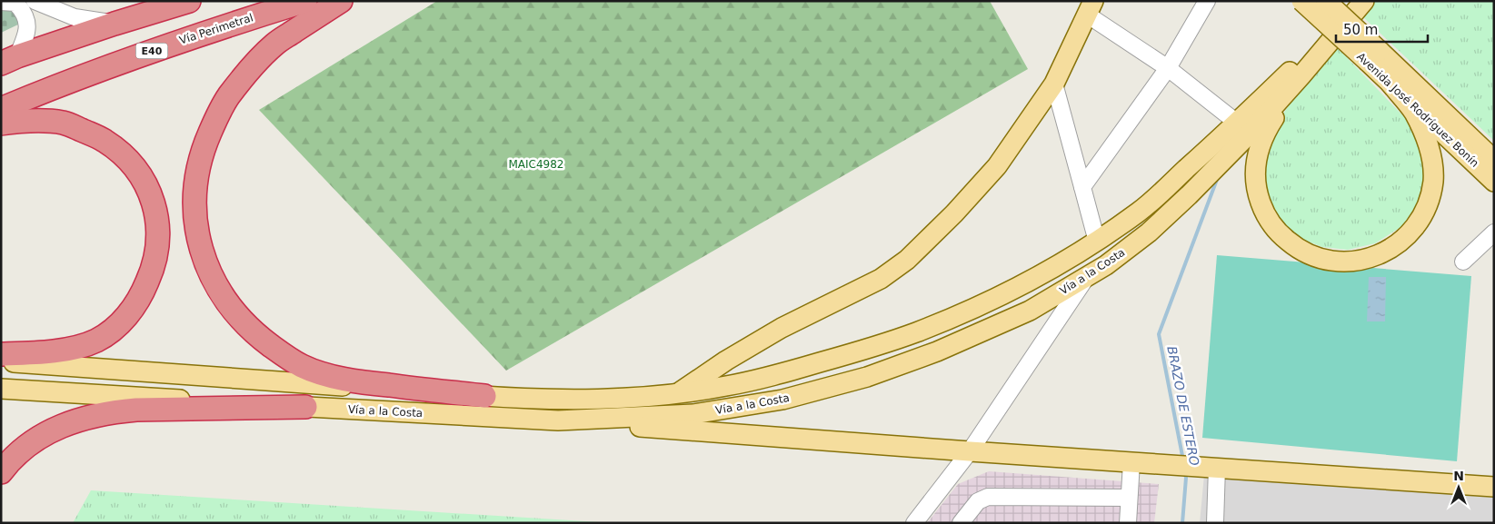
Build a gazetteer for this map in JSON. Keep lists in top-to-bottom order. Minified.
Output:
{"streets":{"highway":["Vía Perimetral","E40"],"main road":["Avenida José Rodríguez Bonín","Vía a la Costa"]},"water":["BRAZO DE ESTERO"],"parks":["MAIC4982"],"scale_bar":"50 m","north":"top"}
